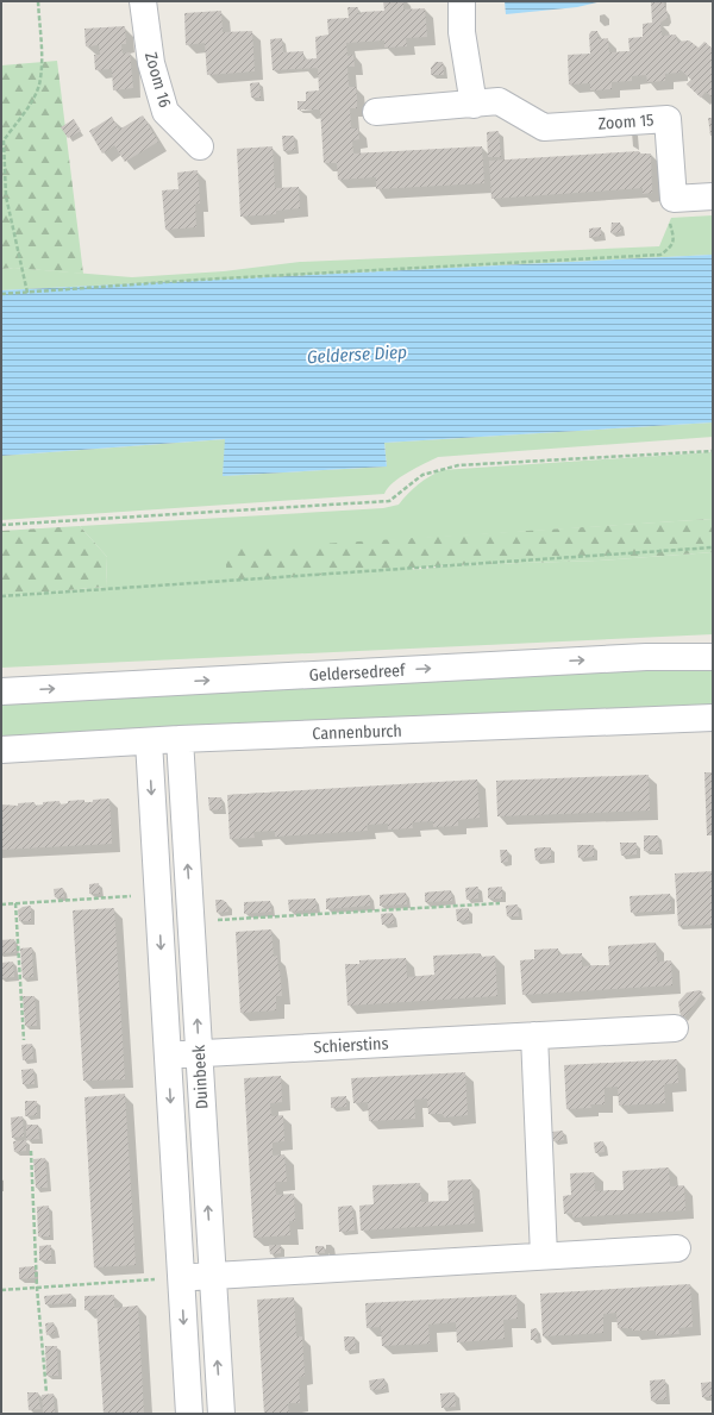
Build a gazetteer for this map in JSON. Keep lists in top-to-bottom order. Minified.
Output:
{"streets":{"street":["Zoom 16","Zoom 15","Geldersedreef","Cannenburch","Schierstins","Duinbeek"]},"crossings":[["Cannenburch","Duinbeek"],["Schierstins","Duinbeek"]],"water":["Gelderse Diep"]}
